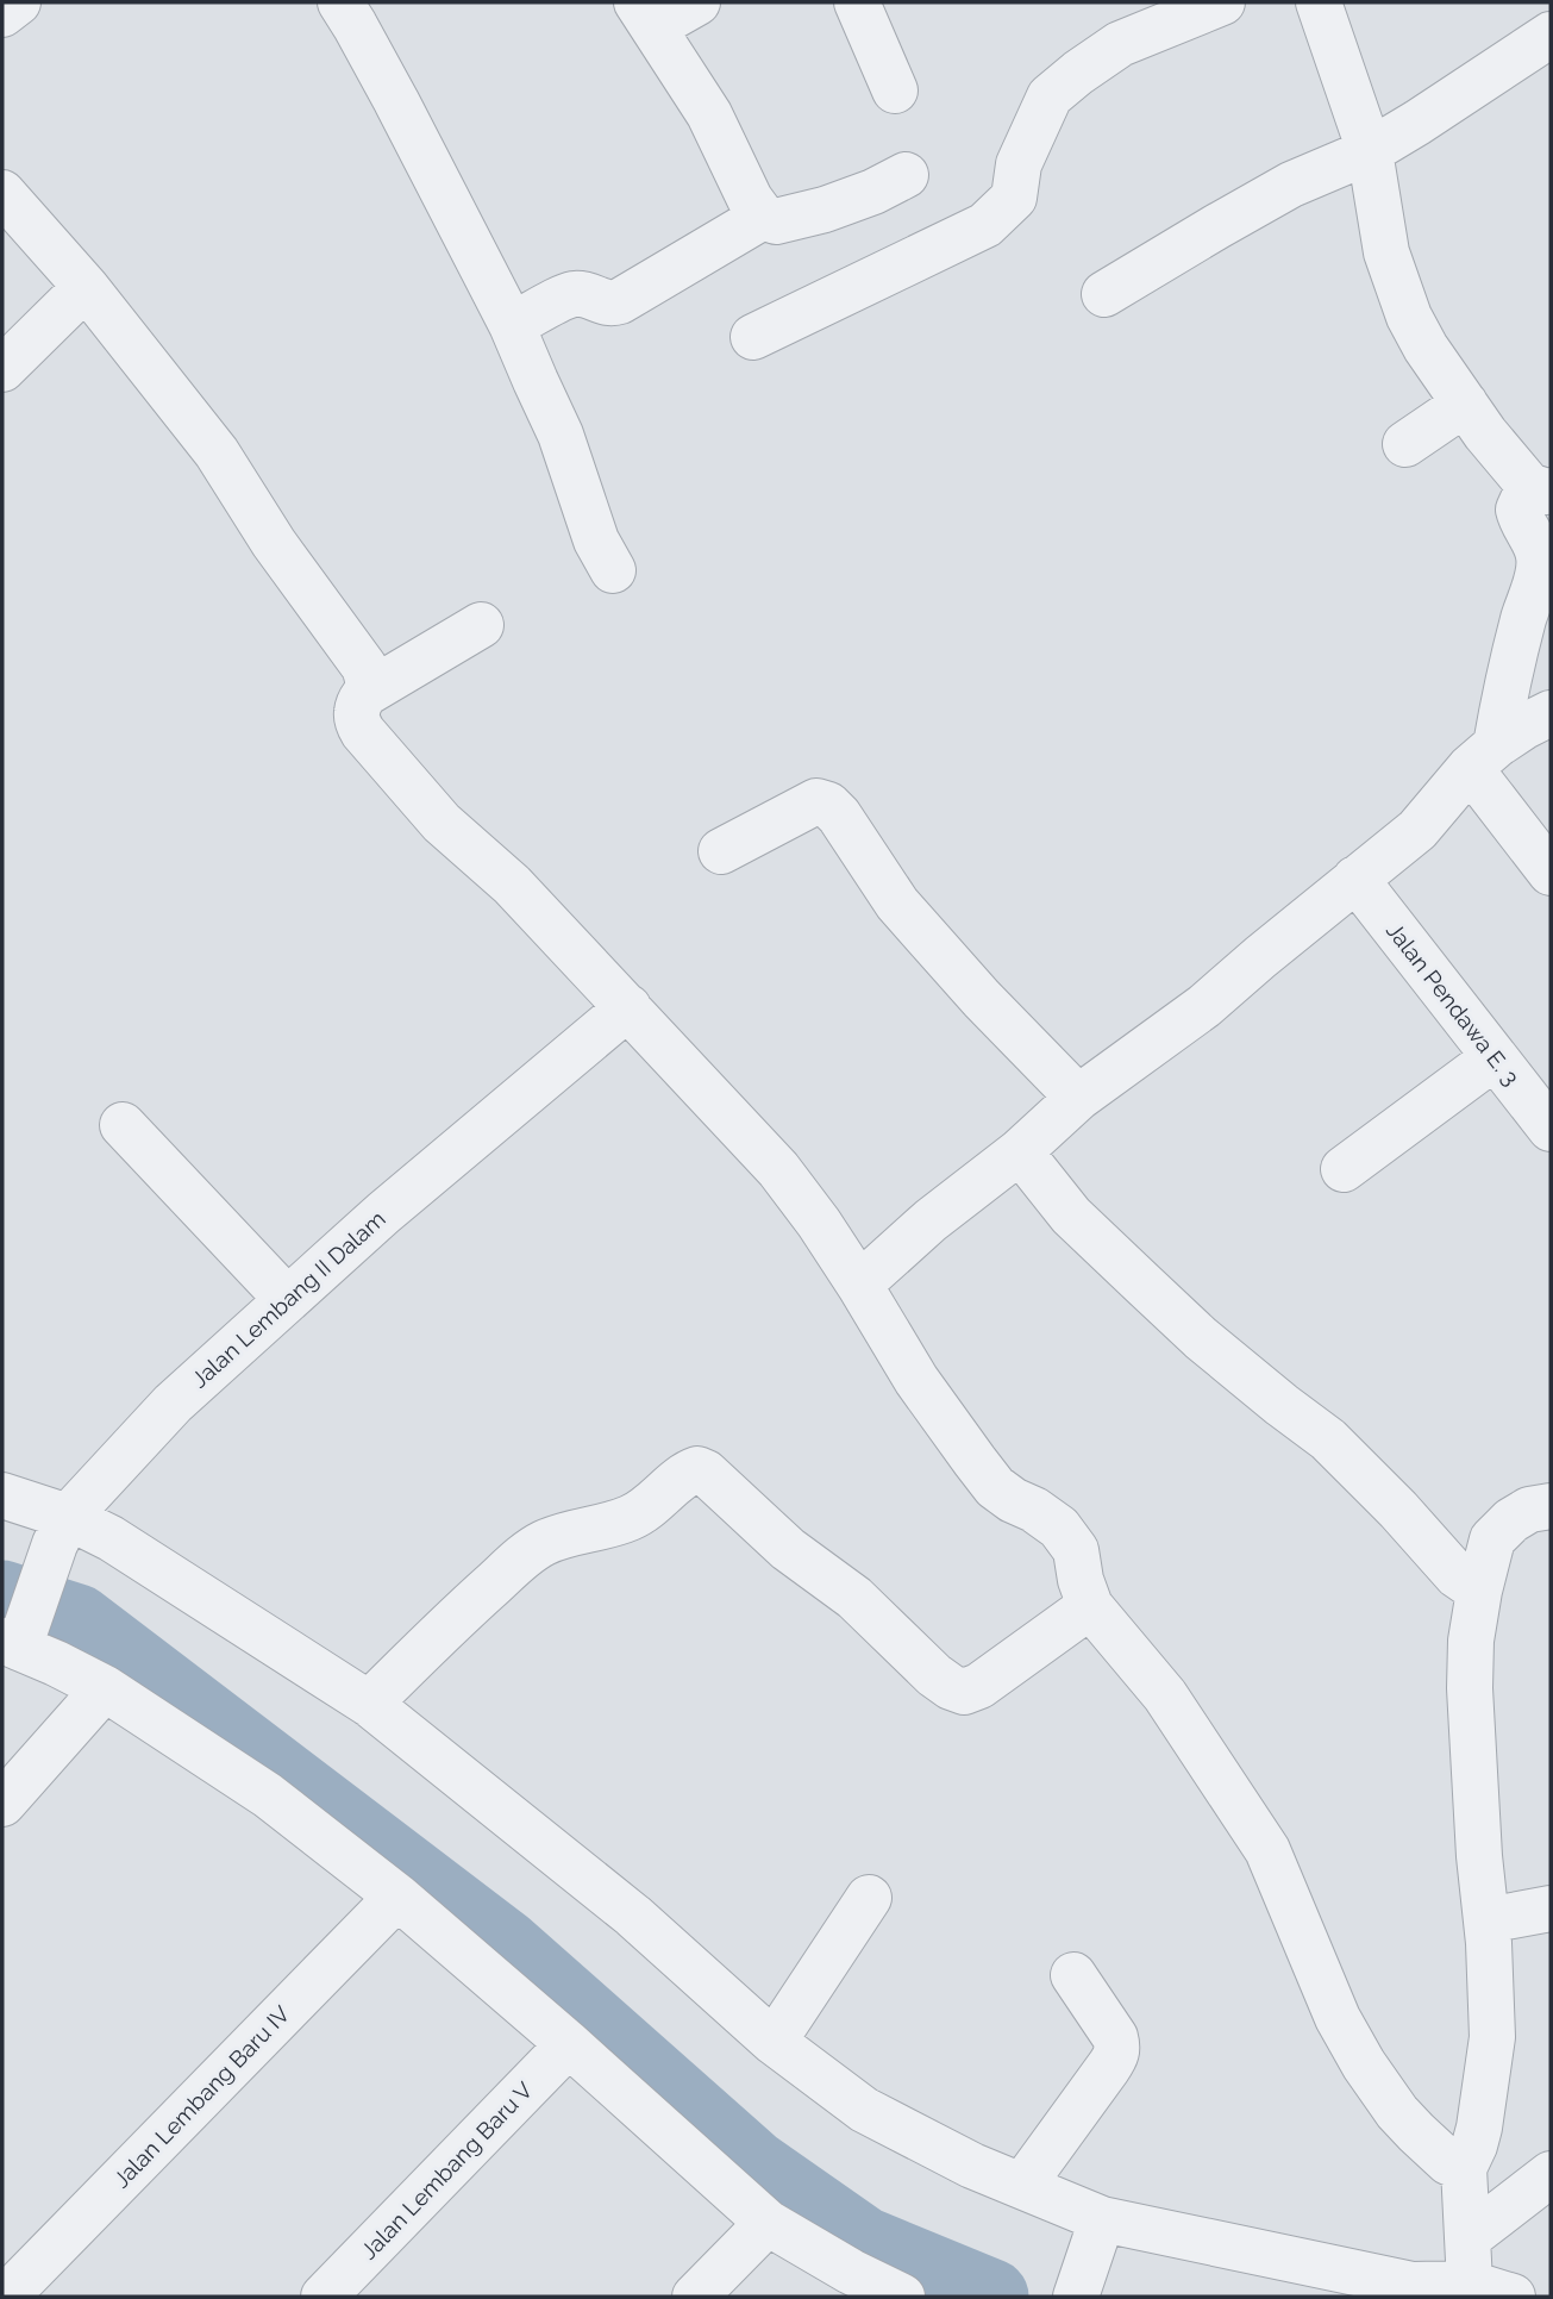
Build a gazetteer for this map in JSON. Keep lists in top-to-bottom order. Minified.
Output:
{"streets":{"street":["Jalan Pendawa E. 3","Jalan Lembang II Dalam","Jalan Lembang Baru IV","Jalan Lembang Baru V"]}}
